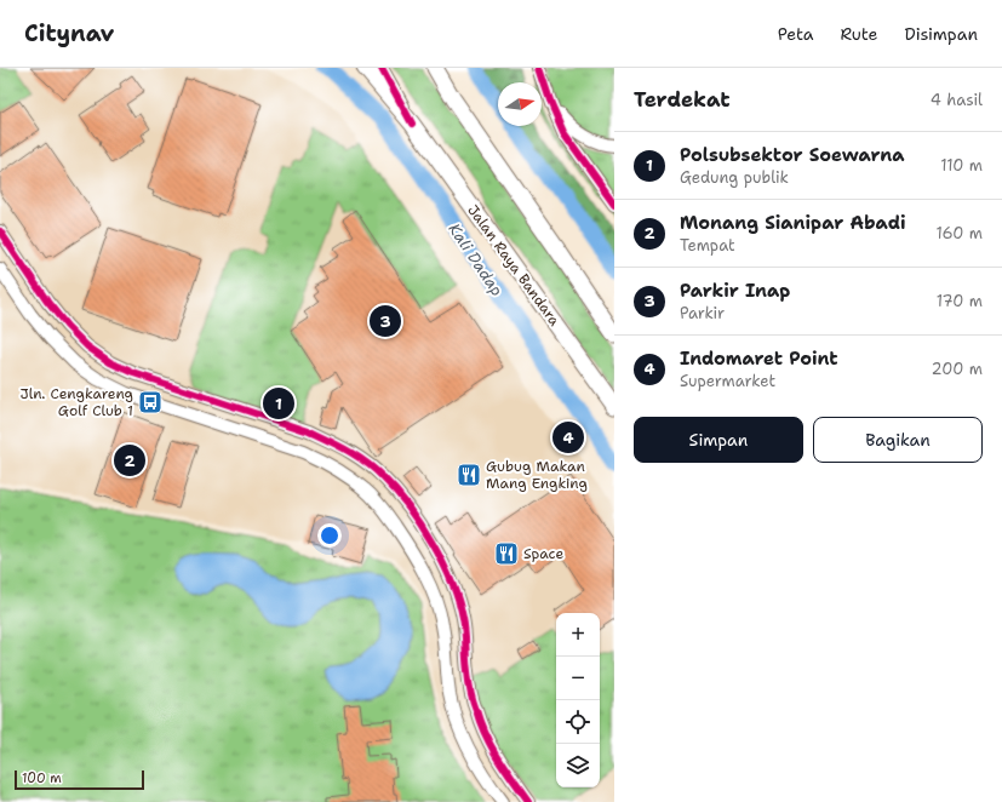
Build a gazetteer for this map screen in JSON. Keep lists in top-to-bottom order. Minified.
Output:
{"streets":{"main road":["Jalan Raya Bandara"]},"water":["Kali Dadap"],"places":{"bus stop":["Jln. Cengkareng Golf Club 1"],"restaurant":["Gubug Makan Mang Engking","Space"]},"scale_bar":"100 m","north":"right","page":{"header":"Citynav","nav":["Peta","Rute","Disimpan"],"heading":["Terdekat","4 hasil"],"list":[{"mark":"1","name":"Polsubsektor Soewarna","note":"Gedung publik","value":"110 m"},{"mark":"2","name":"Monang Sianipar Abadi","note":"Tempat","value":"160 m"},{"mark":"3","name":"Parkir Inap","note":"Parkir","value":"170 m"},{"mark":"4","name":"Indomaret Point","note":"Supermarket","value":"200 m"}],"pins":["3","1","4","2"],"buttons":["Simpan","Bagikan"],"map_buttons":["+","−"],"scale":"100 m"}}
